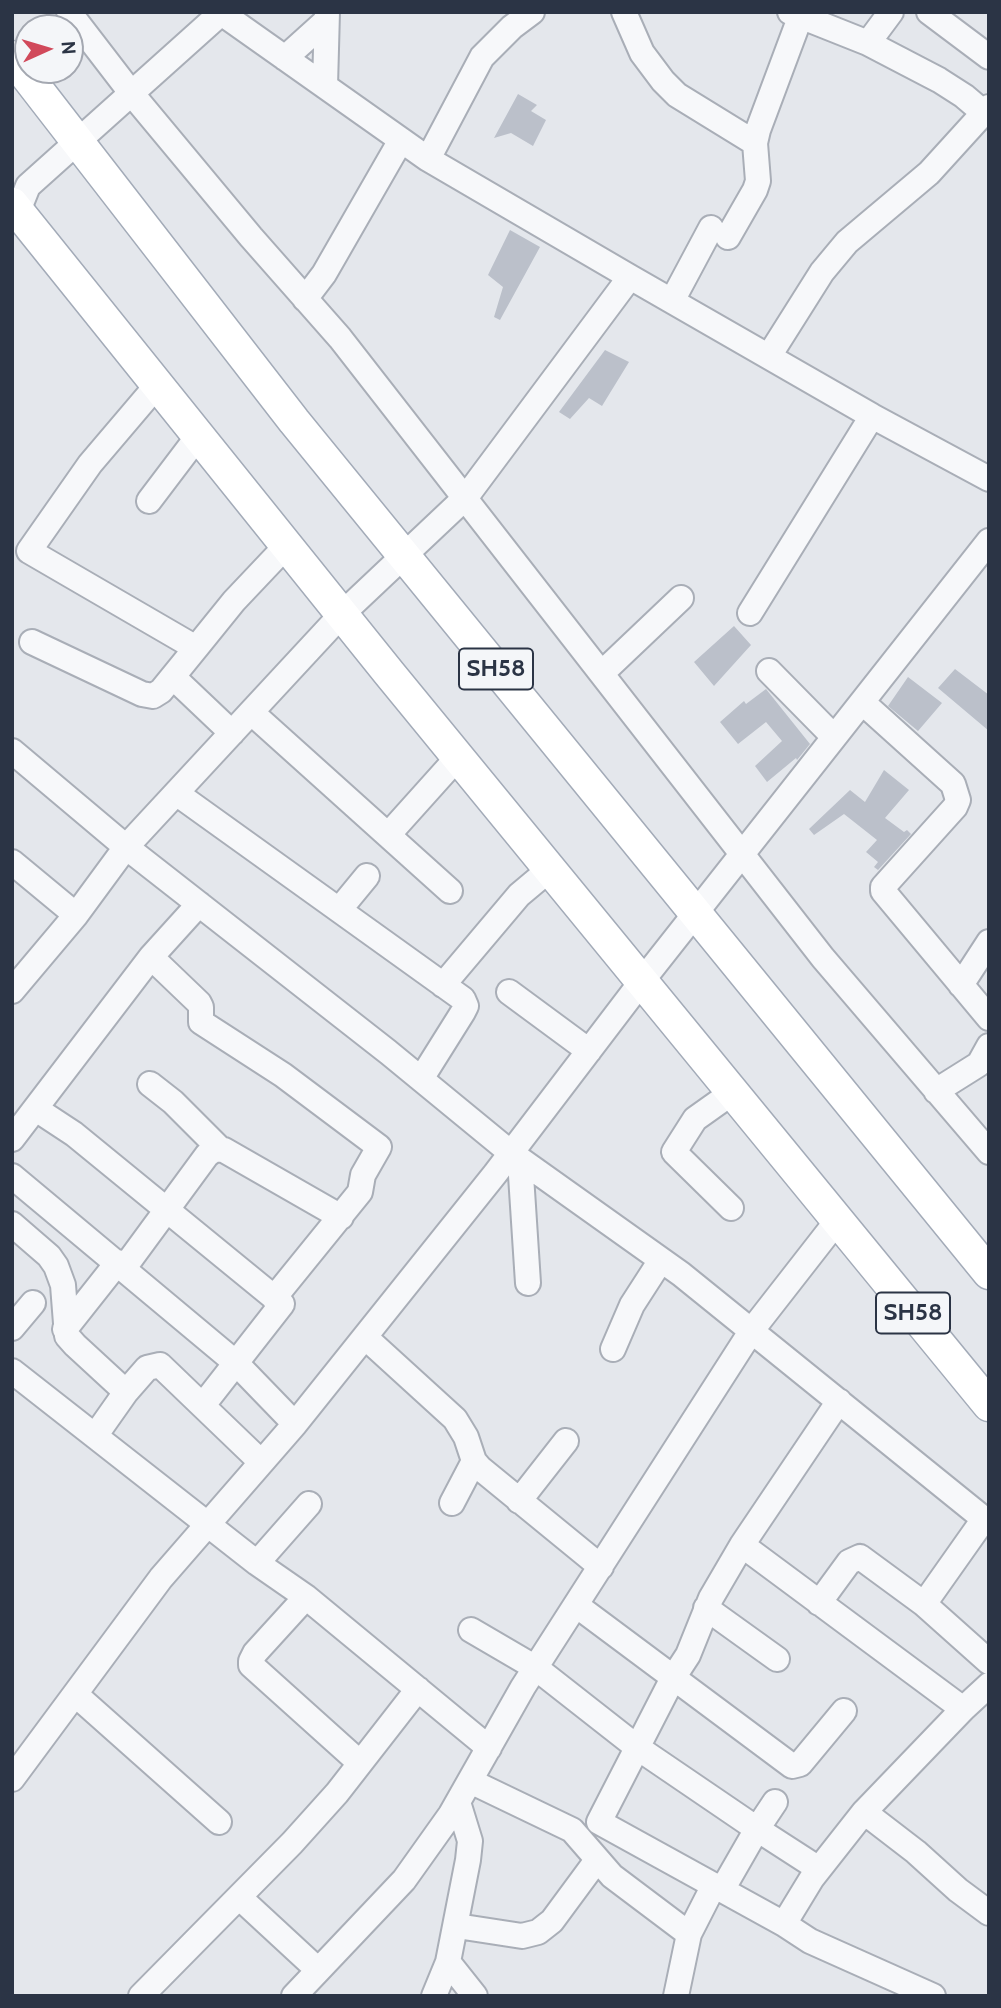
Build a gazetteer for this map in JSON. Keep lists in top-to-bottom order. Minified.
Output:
{"streets":{"main road":["SH58"]},"north":"right"}
